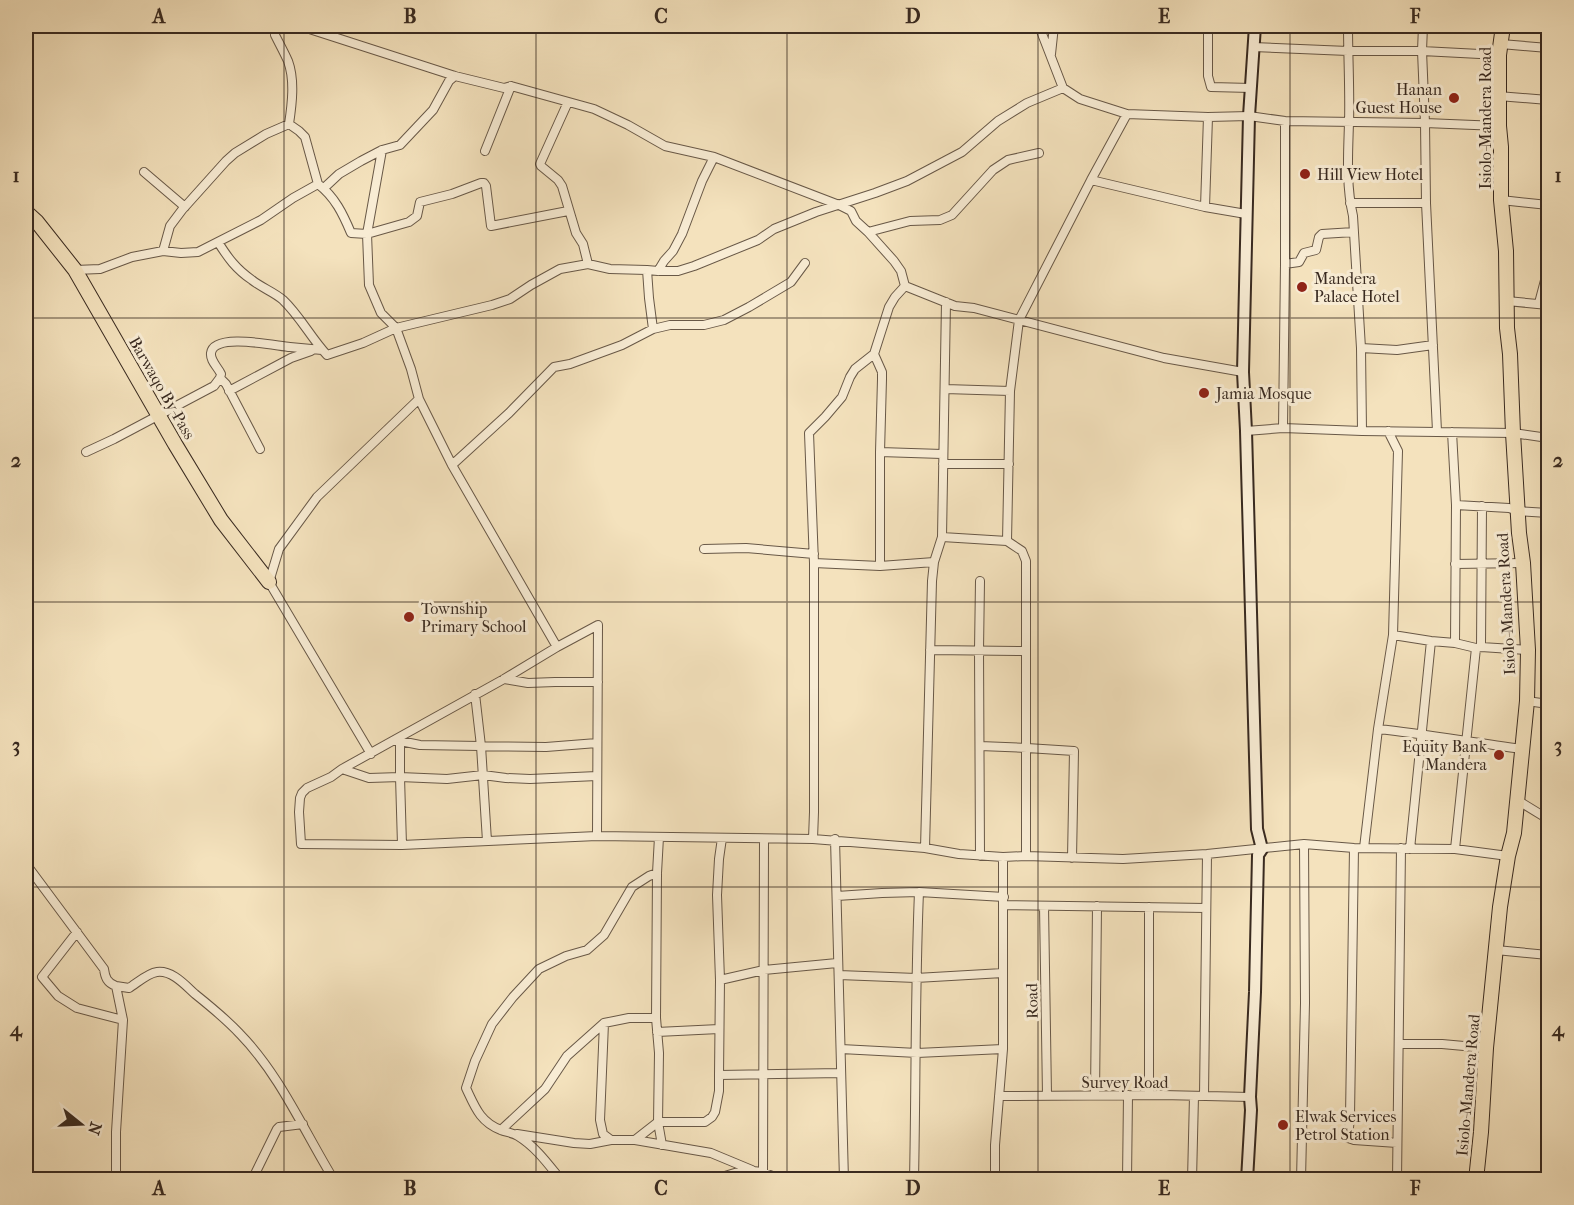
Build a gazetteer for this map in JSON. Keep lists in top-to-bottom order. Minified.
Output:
{"streets":{"highway":["Isiolo-Mandera Road","Barwaqo By-Pass"],"street":["Road","Survey Road"]},"crossings":[["Road","Survey Road"]],"places":["Hanan Guest House","Hill View Hotel","Mandera Palace Hotel","Jamia Mosque","Township Primary School","Equity Bank Mandera","Elwak Services Petrol Station"],"north":"right","grid":{"columns":["A","B","C","D","E","F"],"rows":["1","2","3","4"]}}
